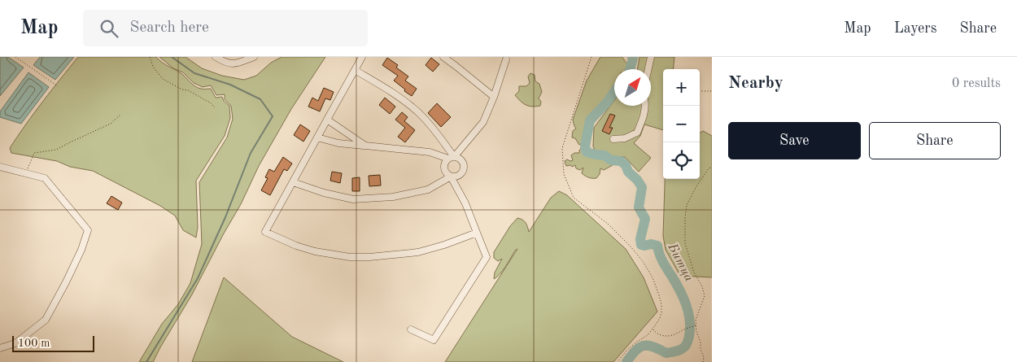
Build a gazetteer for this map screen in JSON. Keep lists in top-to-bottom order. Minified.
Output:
{"water":["Битца"],"scale_bar":"100 m","north":"top right","page":{"header":"Map","search":"Search here","nav":["Map","Layers","Share"],"heading":["Nearby","0 results"],"map_buttons":["+","−"],"buttons":["Save","Share"],"scale":"100 m"}}
